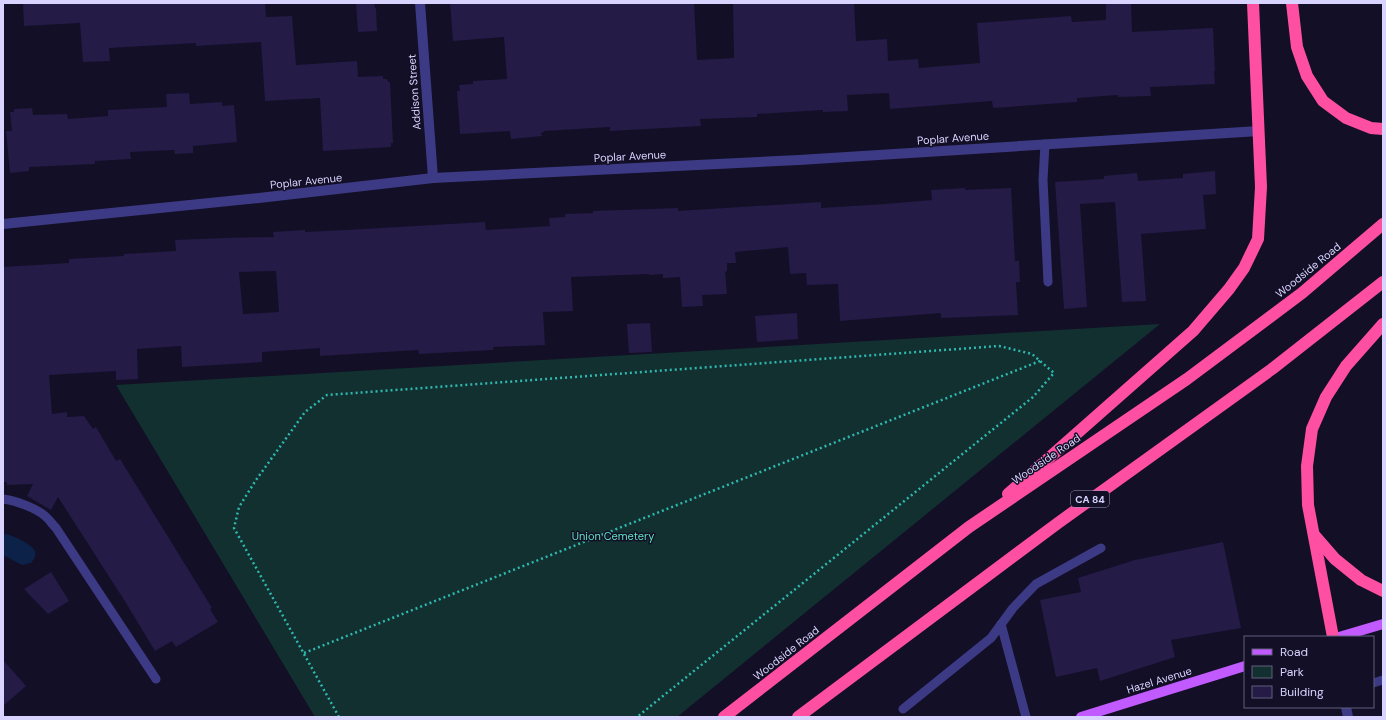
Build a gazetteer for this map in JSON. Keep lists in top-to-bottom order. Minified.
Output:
{"streets":{"highway":["Woodside Road","CA 84"],"main road":["Hazel Avenue"],"street":["Addison Street","Poplar Avenue"]},"crossings":[["Addison Street","Poplar Avenue"]],"parks":["Union Cemetery"],"legend":["Road","Park","Building"]}
